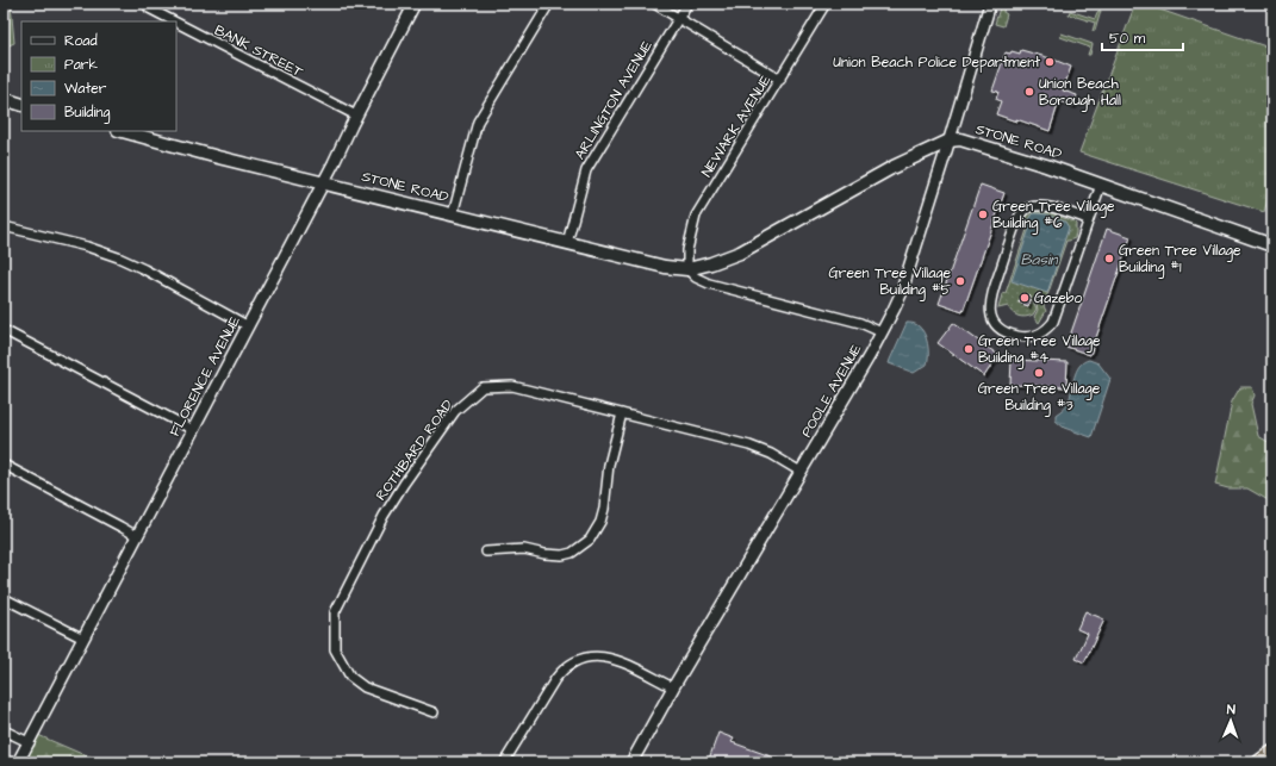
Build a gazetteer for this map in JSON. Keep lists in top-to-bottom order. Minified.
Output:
{"streets":{"main road":["STONE ROAD"],"street":["BANK STREET","ARLINGTON AVENUE","NEWARK AVENUE","FLORENCE AVENUE","POOLE AVENUE","ROTHBARD ROAD"]},"crossings":[["BANK STREET","FLORENCE AVENUE"],["ARLINGTON AVENUE","STONE ROAD"],["NEWARK AVENUE","STONE ROAD"],["STONE ROAD","FLORENCE AVENUE"],["STONE ROAD","POOLE AVENUE"],["POOLE AVENUE","ROTHBARD ROAD"]],"water":["Basin"],"places":["Union Beach Police Department","Union Beach Borough Hall","Green Tree Village Building #6","Green Tree Village Building #1","Green Tree Village Building #5","Gazebo","Green Tree Village Building #4","Green Tree Village Building #3"],"legend":["Road","Park","Water","Building"],"scale_bar":"50 m","north":"top"}
